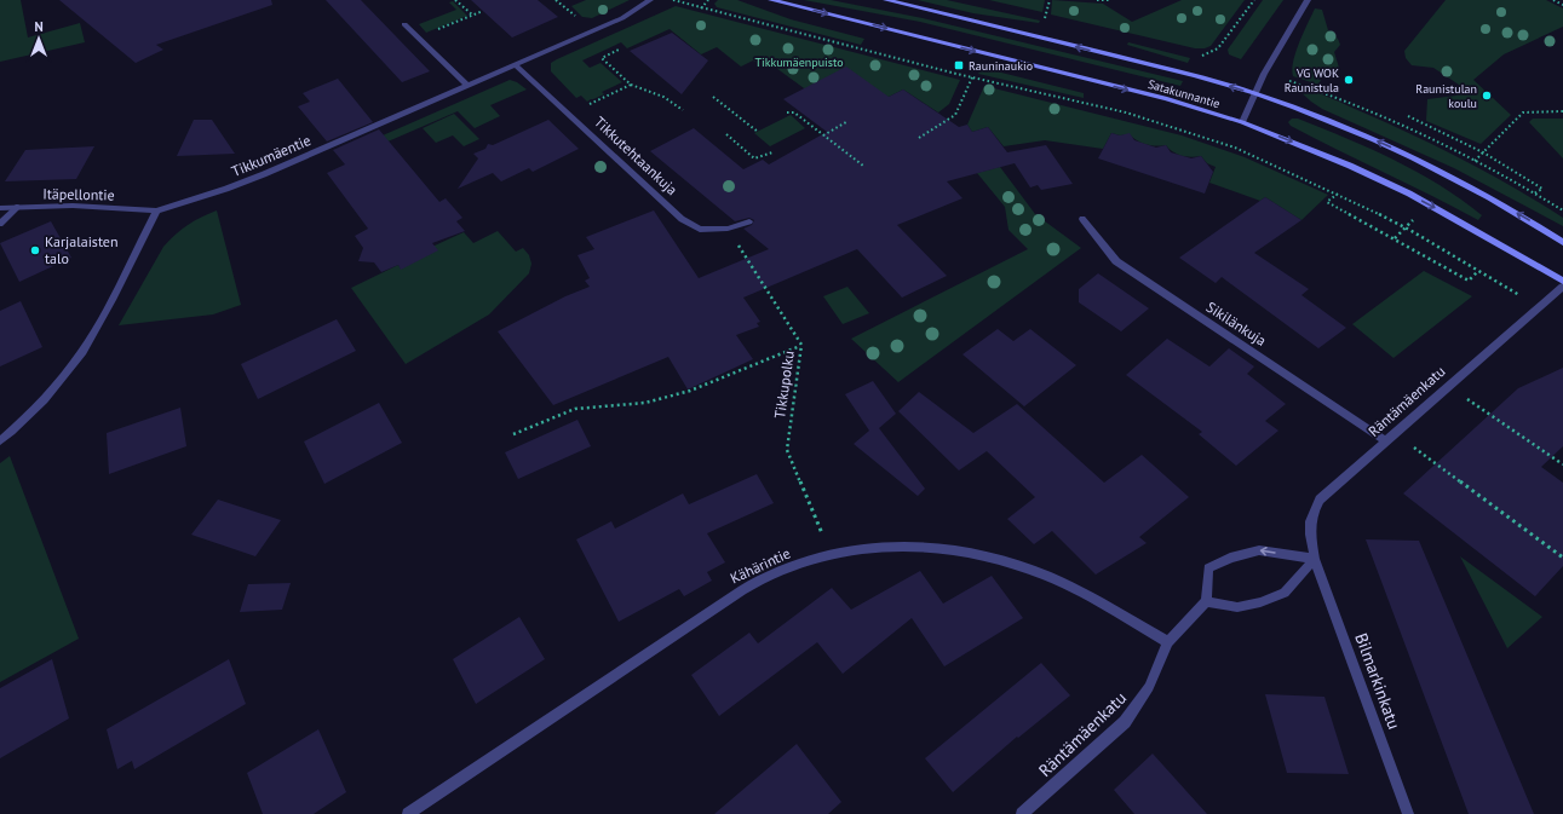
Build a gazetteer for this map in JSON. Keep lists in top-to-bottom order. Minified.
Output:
{"streets":{"main road":["Satakunnantie"],"street":["Tikkumäentie","Tikkutehtaankuja","Itäpellontie","Sikilänkuja","Räntämäenkatu","Kähärintie","Bilmarkinkatu"],"path":["Tikkupolku"]},"crossings":[["Tikkumäentie","Tikkutehtaankuja"],["Tikkumäentie","Itäpellontie"],["Tikkutehtaankuja","Tikkupolku"],["Sikilänkuja","Räntämäenkatu"],["Tikkupolku","Kähärintie"],["Räntämäenkatu","Kähärintie"],["Räntämäenkatu","Bilmarkinkatu"]],"parks":["Tikkumäenpuisto"],"places":{"transit":["Rauninaukio"],"other":["VG WOK Raunistula","Raunistulan koulu","Karjalaisten talo"]},"north":"top"}
